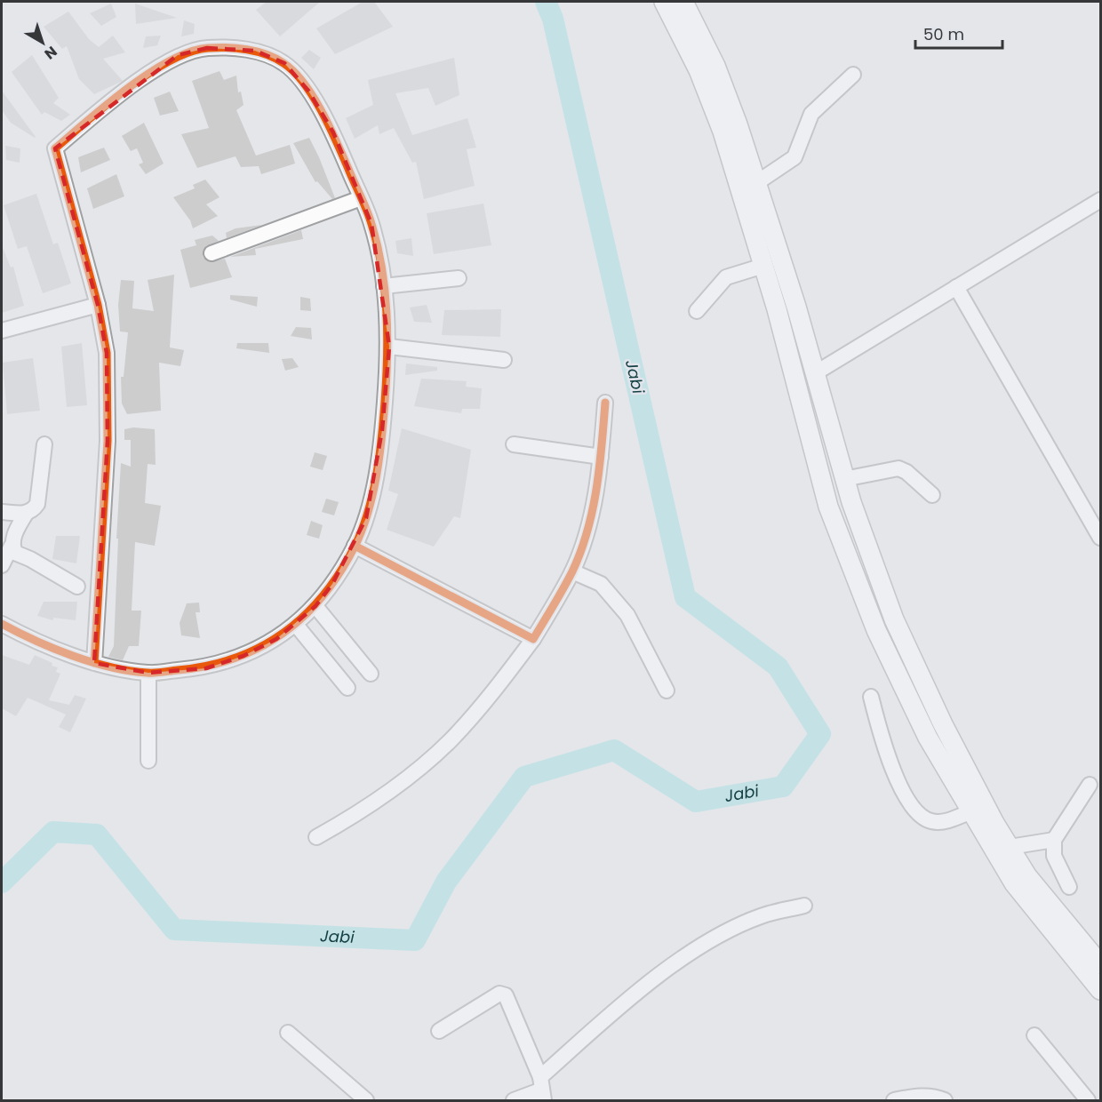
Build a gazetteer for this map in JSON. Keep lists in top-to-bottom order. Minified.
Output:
{"water":["Jabi"],"scale_bar":"50 m","north":"bottom right"}
